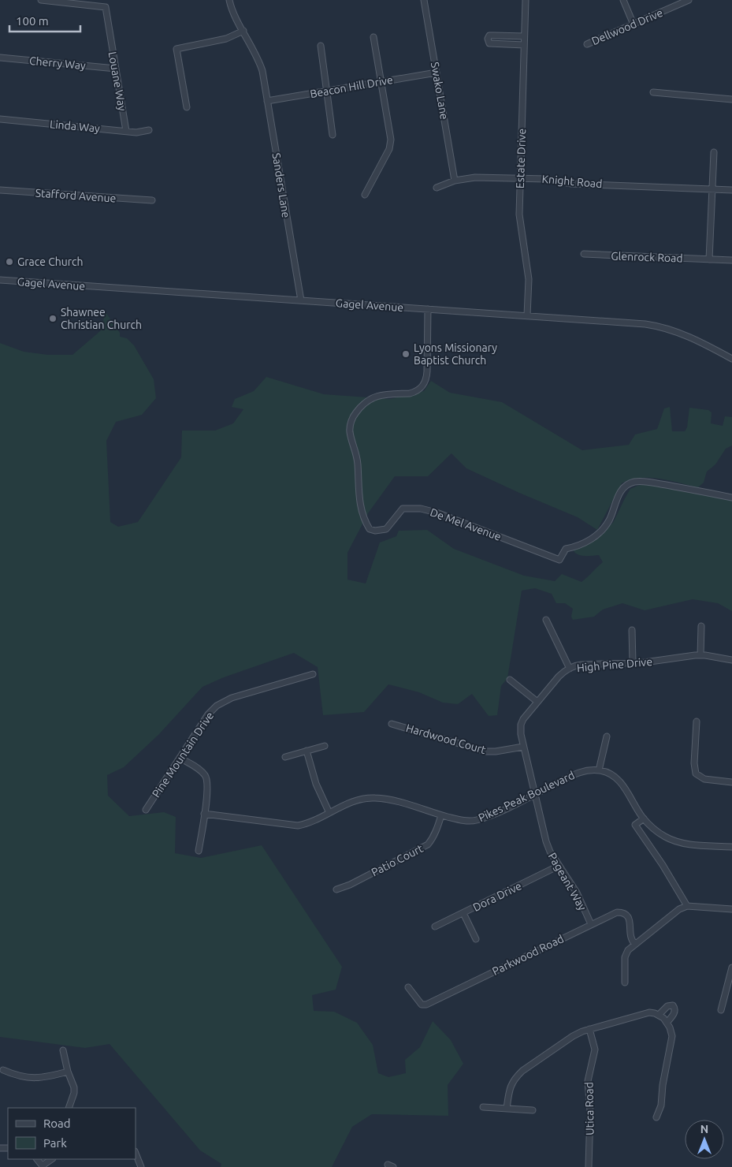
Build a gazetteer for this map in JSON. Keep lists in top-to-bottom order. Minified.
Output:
{"streets":{"street":["Dellwood Drive","Cherry Way","Louane Way","Beacon Hill Drive","Swako Lane","Linda Way","Estate Drive","Knight Road","Sanders Lane","Stafford Avenue","Glenrock Road","Gagel Avenue","De Mel Avenue","High Pine Drive","Hardwood Court","Pine Mountain Drive","Pikes Peak Boulevard","Patio Court","Pageant Way","Dora Drive","Parkwood Road","Utica Road"]},"crossings":[["Cherry Way","Louane Way"],["Louane Way","Linda Way"],["Beacon Hill Drive","Swako Lane"],["Beacon Hill Drive","Sanders Lane"],["Swako Lane","Knight Road"],["Estate Drive","Knight Road"],["Estate Drive","Gagel Avenue"],["Sanders Lane","Gagel Avenue"],["Gagel Avenue","De Mel Avenue"],["High Pine Drive","Hardwood Court"],["High Pine Drive","Pageant Way"],["Hardwood Court","Pageant Way"],["Pikes Peak Boulevard","Patio Court"],["Pikes Peak Boulevard","Pageant Way"],["Pageant Way","Dora Drive"],["Pageant Way","Parkwood Road"]],"places":["Grace Church","Shawnee Christian Church","Lyons Missionary Baptist Church"],"legend":["Road","Park"],"scale_bar":"100 m","north":"top"}
